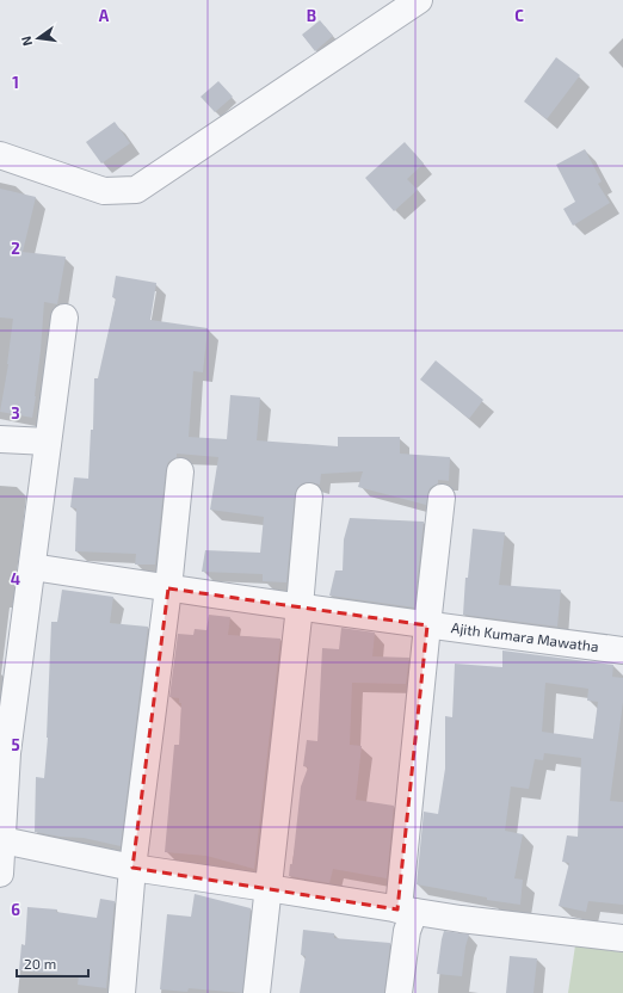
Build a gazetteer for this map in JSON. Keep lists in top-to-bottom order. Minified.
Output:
{"streets":{"street":["Ajith Kumara Mawatha"]},"scale_bar":"20 m","north":"left","grid":{"columns":["A","B","C"],"rows":["1","2","3","4","5","6"]}}
